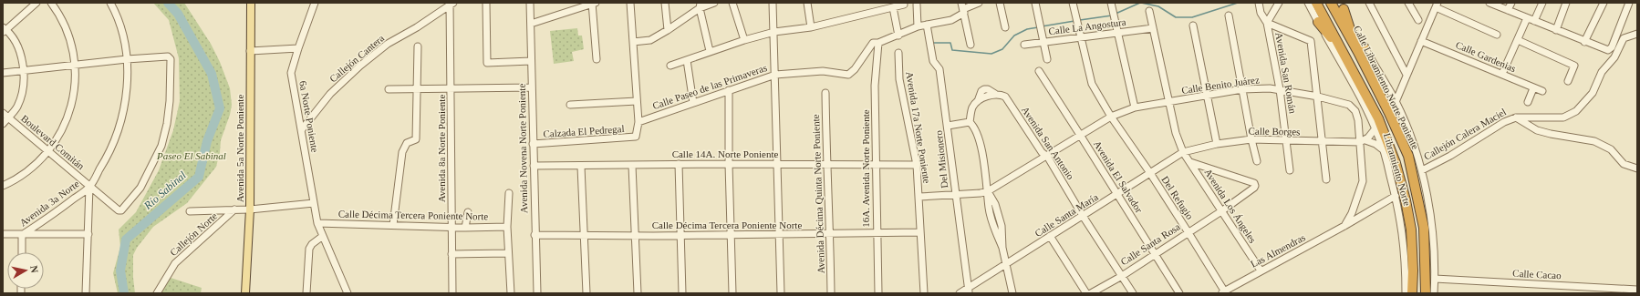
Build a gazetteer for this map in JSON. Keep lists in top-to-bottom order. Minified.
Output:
{"streets":{"highway":["Calle Libramiento Norte Poniente"],"main road":["Avenida 5a Norte Poniente"],"street":["Calle La Angostura","Calle Gardenias","Callejón Cantera","Avenida San Román","Calle Benito Juárez","Calle Paseo de las Primaveras","6a Norte Poniente","Avenida 17a Norte Poniente","Calzada El Pedregal","Calle Borges","Callejón Calera Maciel","Boulevard Comitán","Avenida San Antonio","Avenida 8a Norte Poniente","Avenida Novena Norte Poniente","Calle 14A. Norte Poniente","Del Misionero","16A. Avenida Norte Poniente","Libramiento Norte","Avenida El Salvador","Avenida Décima Quinta Norte Poniente","Del Refugio","Avenida 3a Norte","Avenida Los Ángeles","Calle Décima Tercera Poniente Norte","Calle Santa María","Callejón Norte","Calle Santa Rosa","Las Almendras","Calle Cacao"]},"crossings":[["Calle La Angostura","Del Refugio"],["Calle La Angostura","Avenida Los Ángeles"],["Callejón Cantera","6a Norte Poniente"],["Callejón Cantera","Avenida 8a Norte Poniente"],["Avenida San Román","Calle Benito Juárez"],["Avenida San Román","Calle Borges"],["Calle Benito Juárez","Calle Borges"],["Calle Benito Juárez","Avenida San Antonio"],["Calle Benito Juárez","Avenida El Salvador"],["Calle Benito Juárez","Del Refugio"],["Calle Benito Juárez","Avenida Los Ángeles"],["Calle Paseo de las Primaveras","Calzada El Pedregal"],["Calle Paseo de las Primaveras","Del Misionero"],["Calle Paseo de las Primaveras","16A. Avenida Norte Poniente"],["6a Norte Poniente","Calle Décima Tercera Poniente Norte"],["Avenida 17a Norte Poniente","Calle 14A. Norte Poniente"],["Avenida 17a Norte Poniente","Calle Décima Tercera Poniente Norte"],["Calzada El Pedregal","Avenida Novena Norte Poniente"],["Calle Borges","Libramiento Norte"],["Calle Borges","Avenida Los Ángeles"],["Calle Borges","Calle Santa María"],["Boulevard Comitán","Avenida 3a Norte"],["Avenida San Antonio","Calle Santa María"],["Avenida San Antonio","Calle Santa Rosa"],["Avenida 8a Norte Poniente","Calle Décima Tercera Poniente Norte"],["Avenida Novena Norte Poniente","Calle 14A. Norte Poniente"],["Avenida Novena Norte Poniente","Calle Décima Tercera Poniente Norte"],["Calle 14A. Norte Poniente","16A. Avenida Norte Poniente"],["Calle 14A. Norte Poniente","Avenida Décima Quinta Norte Poniente"],["Del Misionero","Calle Santa María"],["16A. Avenida Norte Poniente","Calle Décima Tercera Poniente Norte"],["Libramiento Norte","Las Almendras"],["Avenida El Salvador","Calle Santa María"],["Avenida El Salvador","Calle Santa Rosa"],["Avenida Décima Quinta Norte Poniente","Calle Décima Tercera Poniente Norte"],["Del Refugio","Calle Santa María"],["Del Refugio","Calle Santa Rosa"],["Del Refugio","Las Almendras"],["Avenida Los Ángeles","Calle Santa María"],["Avenida Los Ángeles","Calle Santa Rosa"],["Avenida Los Ángeles","Las Almendras"]],"water":["Río Sabinal"],"parks":["Paseo El Sabinal"],"north":"right"}
